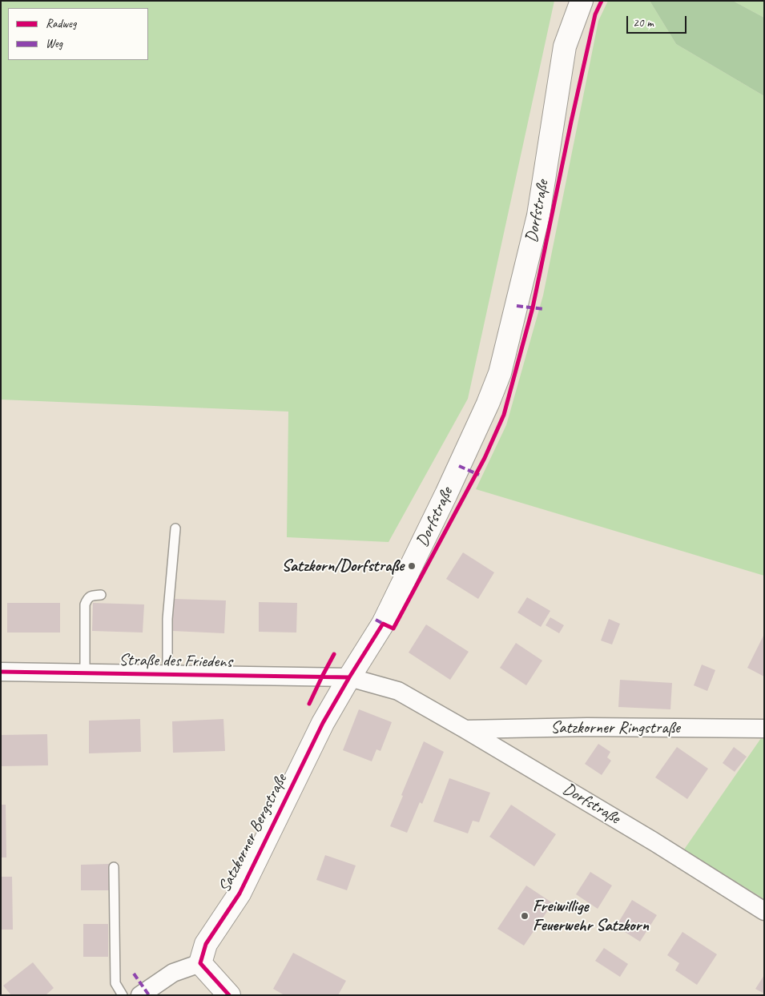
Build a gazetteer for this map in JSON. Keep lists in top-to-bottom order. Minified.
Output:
{"streets":{"street":["Dorfstraße","Straße des Friedens","Satzkorner Ringstraße","Satzkorner Bergstraße"]},"crossings":[["Dorfstraße","Straße des Friedens"],["Dorfstraße","Satzkorner Ringstraße"],["Dorfstraße","Satzkorner Bergstraße"],["Straße des Friedens","Satzkorner Bergstraße"]],"places":["Satzkorn/Dorfstraße","Freiwillige Feuerwehr Satzkorn"],"legend":["Radweg","Weg"],"scale_bar":"20 m"}
